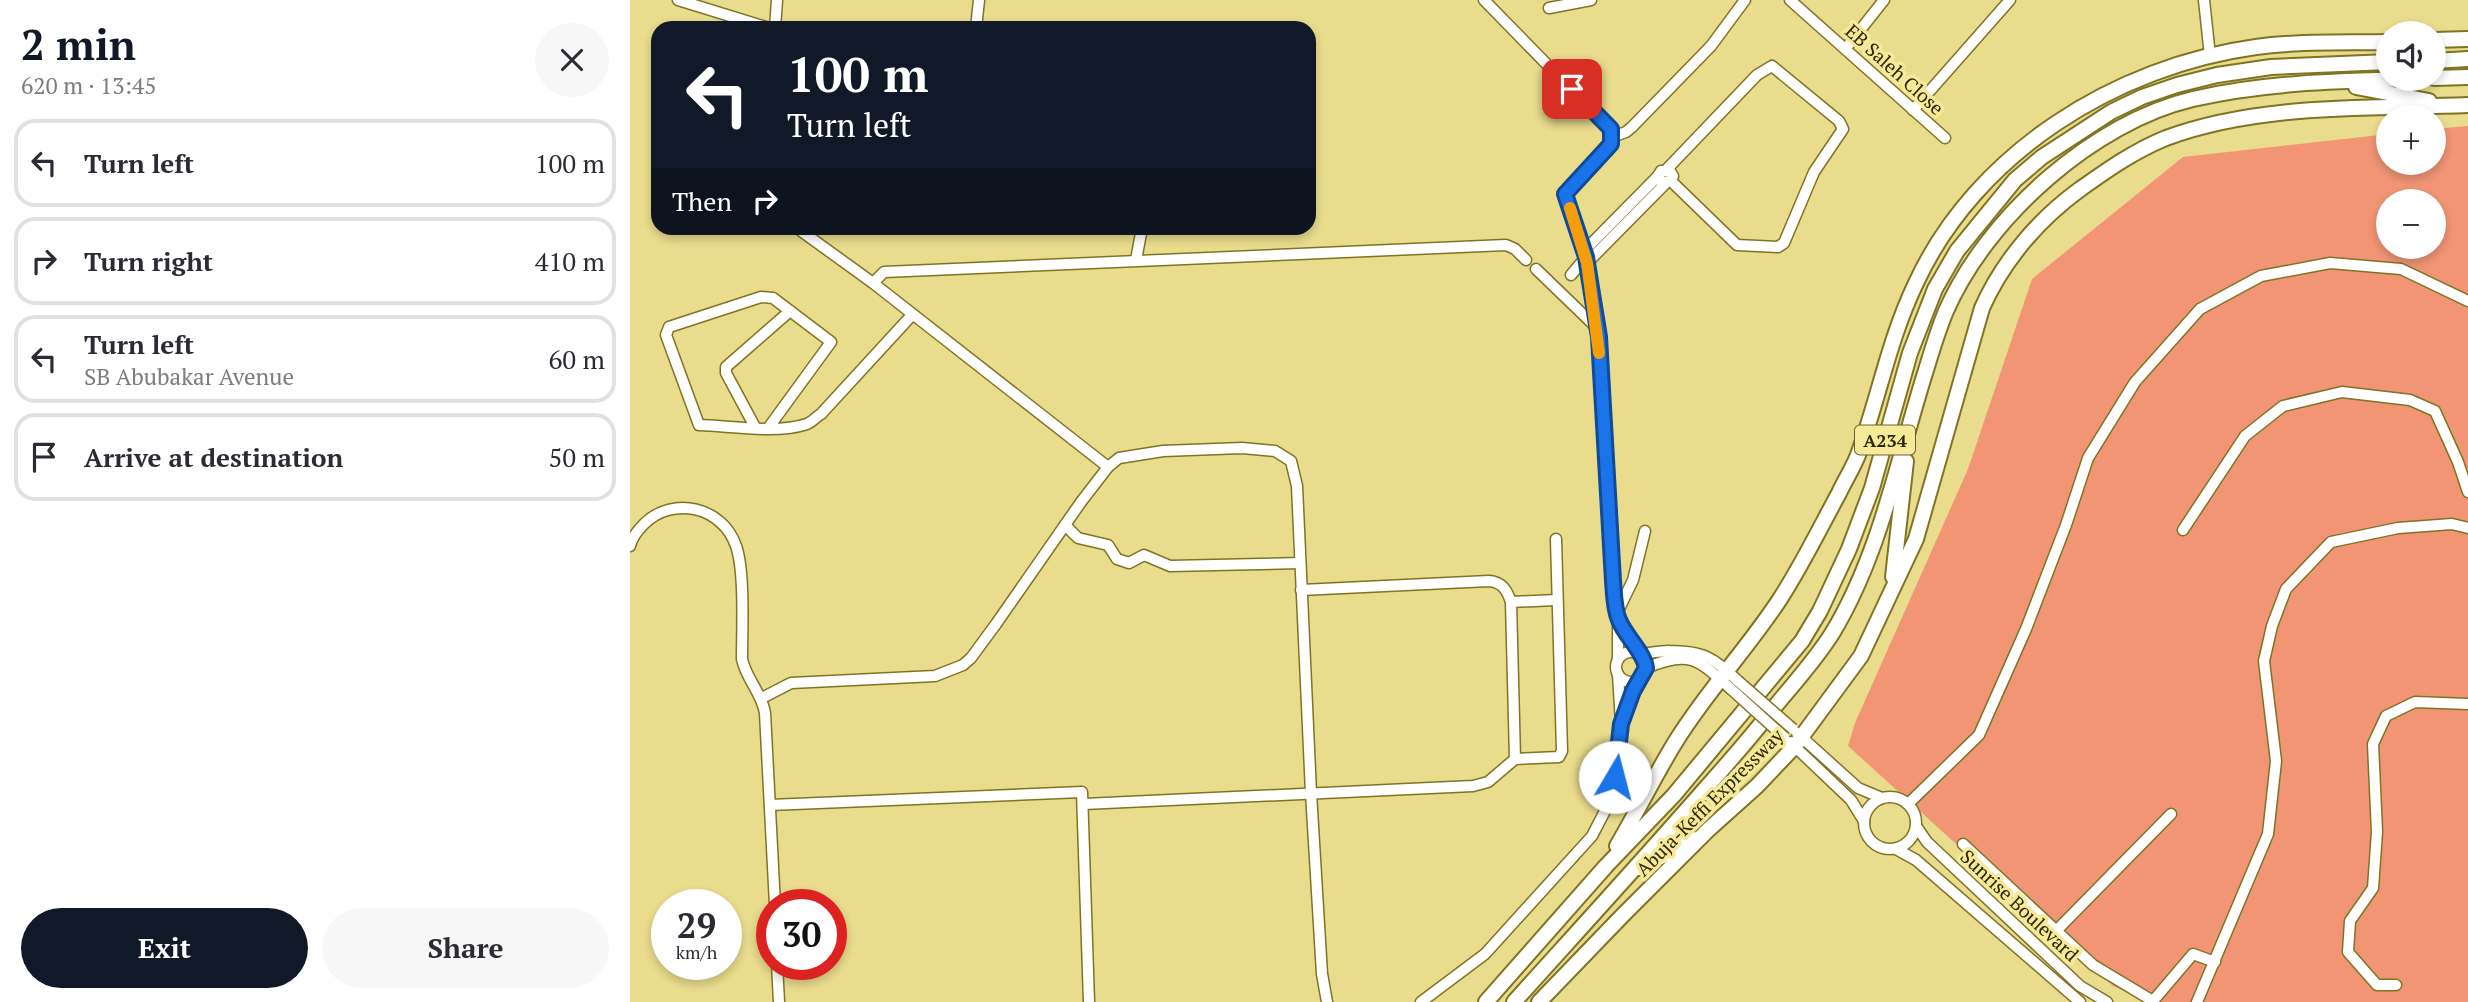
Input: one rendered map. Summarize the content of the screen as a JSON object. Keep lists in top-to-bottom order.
{
  "streets": {
    "highway": ["A234", "Abuja-Keffi Expressway"],
    "street": ["EB Saleh Close", "Sunrise Boulevard"]
  },
  "page": {
    "heading": ["2 min", "620 m · 13:45"],
    "map_buttons": ["+", "−"],
    "turn": ["100 m", "Turn left"],
    "list": [
      {
        "name": "Turn left",
        "value": "100 m"
      },
      {
        "name": "Turn right",
        "value": "410 m"
      },
      {
        "name": "Turn left",
        "note": "SB Abubakar Avenue",
        "value": "60 m"
      },
      {
        "name": "Arrive at destination",
        "value": "50 m"
      }
    ],
    "then": "Then",
    "speed": "29 km/h",
    "limit": "30",
    "buttons": ["Exit", "Share"]
  }
}
